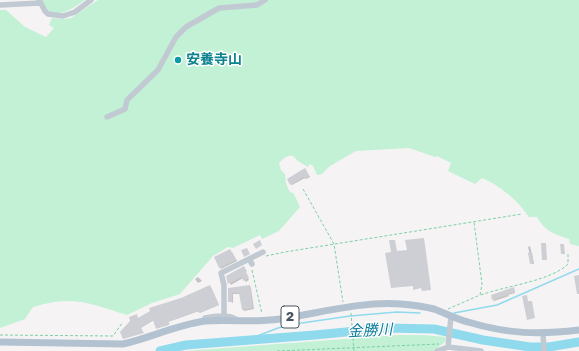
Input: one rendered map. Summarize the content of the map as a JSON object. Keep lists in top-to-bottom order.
{
  "streets": {
    "main road": ["2"]
  },
  "water": ["金勝川"],
  "places": ["安養寺山"]
}
